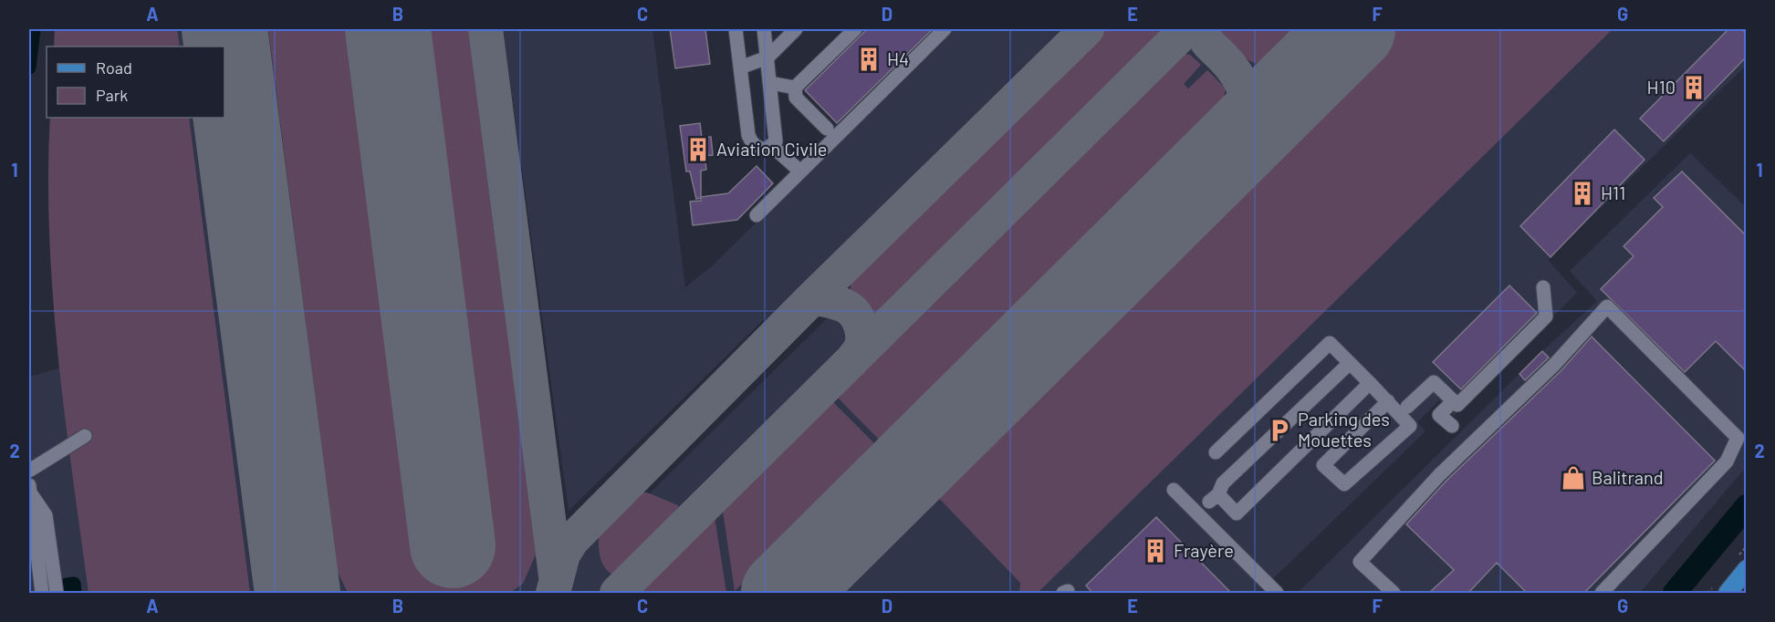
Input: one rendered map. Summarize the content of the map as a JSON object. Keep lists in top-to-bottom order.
{
  "places": {
    "building": [
      "H4",
      "H10",
      "Aviation Civile",
      "H11",
      "Frayère"
    ],
    "parking": ["Parking des Mouettes"],
    "shop": ["Balitrand"]
  },
  "legend": ["Road", "Park"],
  "grid": {
    "columns": [
      "A",
      "B",
      "C",
      "D",
      "E",
      "F",
      "G"
    ],
    "rows": ["1", "2"]
  }
}
